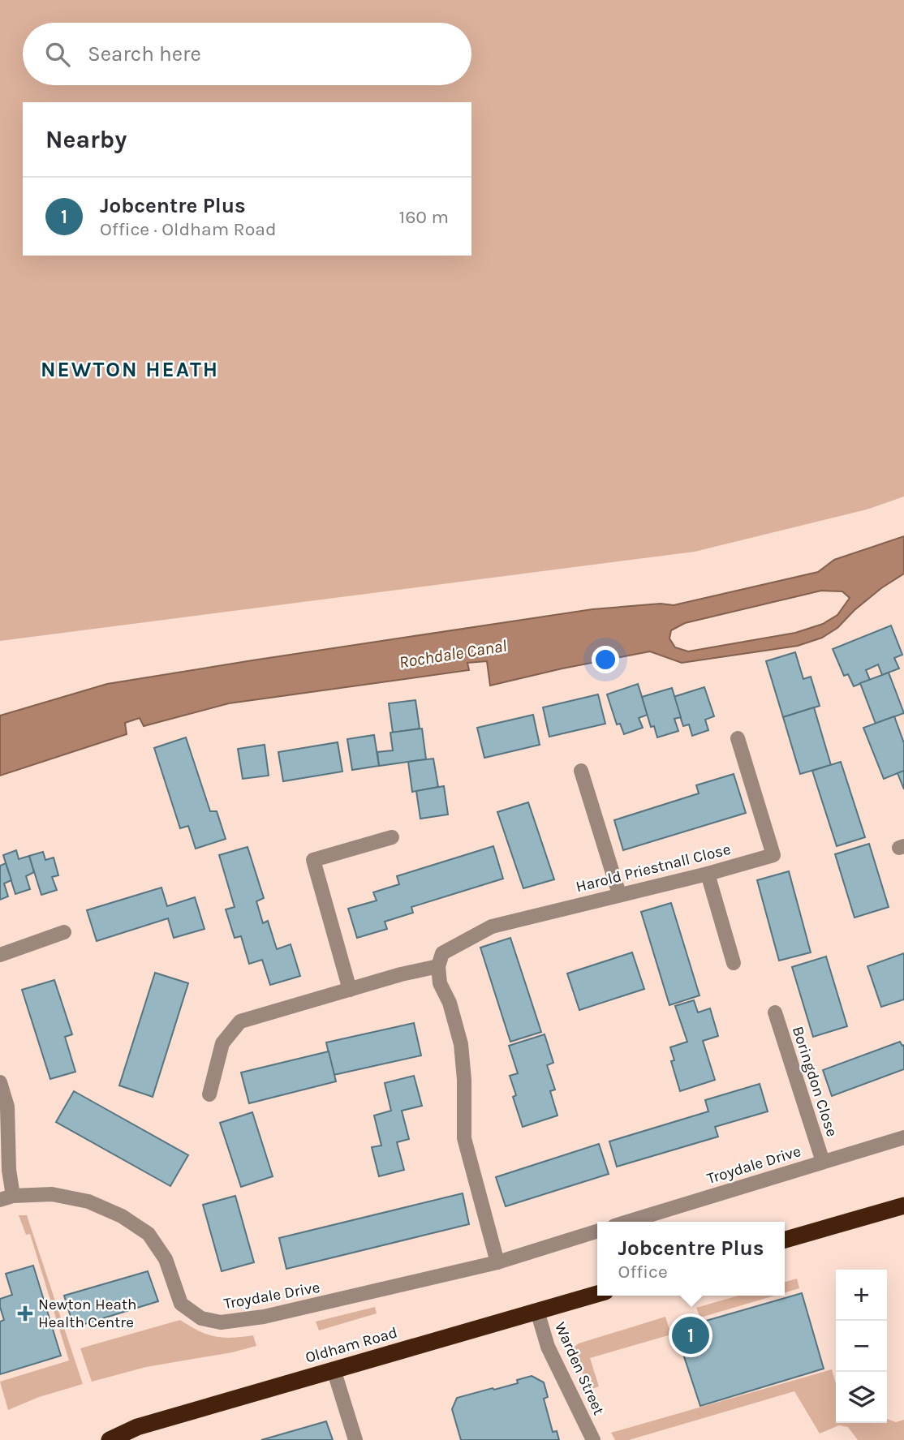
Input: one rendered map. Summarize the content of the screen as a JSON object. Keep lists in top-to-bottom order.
{
  "streets": {
    "highway": ["Oldham Road"],
    "street": [
      "Harold Priestnall Close",
      "Boringdon Close",
      "Troydale Drive",
      "Warden Street"
    ]
  },
  "crossings": [
    ["Boringdon Close", "Troydale Drive"],
    ["Oldham Road", "Warden Street"]
  ],
  "districts": ["NEWTON HEATH"],
  "water": ["Rochdale Canal"],
  "places": {
    "health": ["Newton Heath Health Centre"]
  },
  "page": {
    "search": "Search here",
    "heading": "Nearby",
    "list": [
      {
        "mark": "1",
        "name": "Jobcentre Plus",
        "note": "Office · Oldham Road",
        "value": "160 m"
      }
    ],
    "popup": ["Jobcentre Plus", "Office"],
    "map_buttons": ["+", "−"],
    "pins": "1"
  }
}
